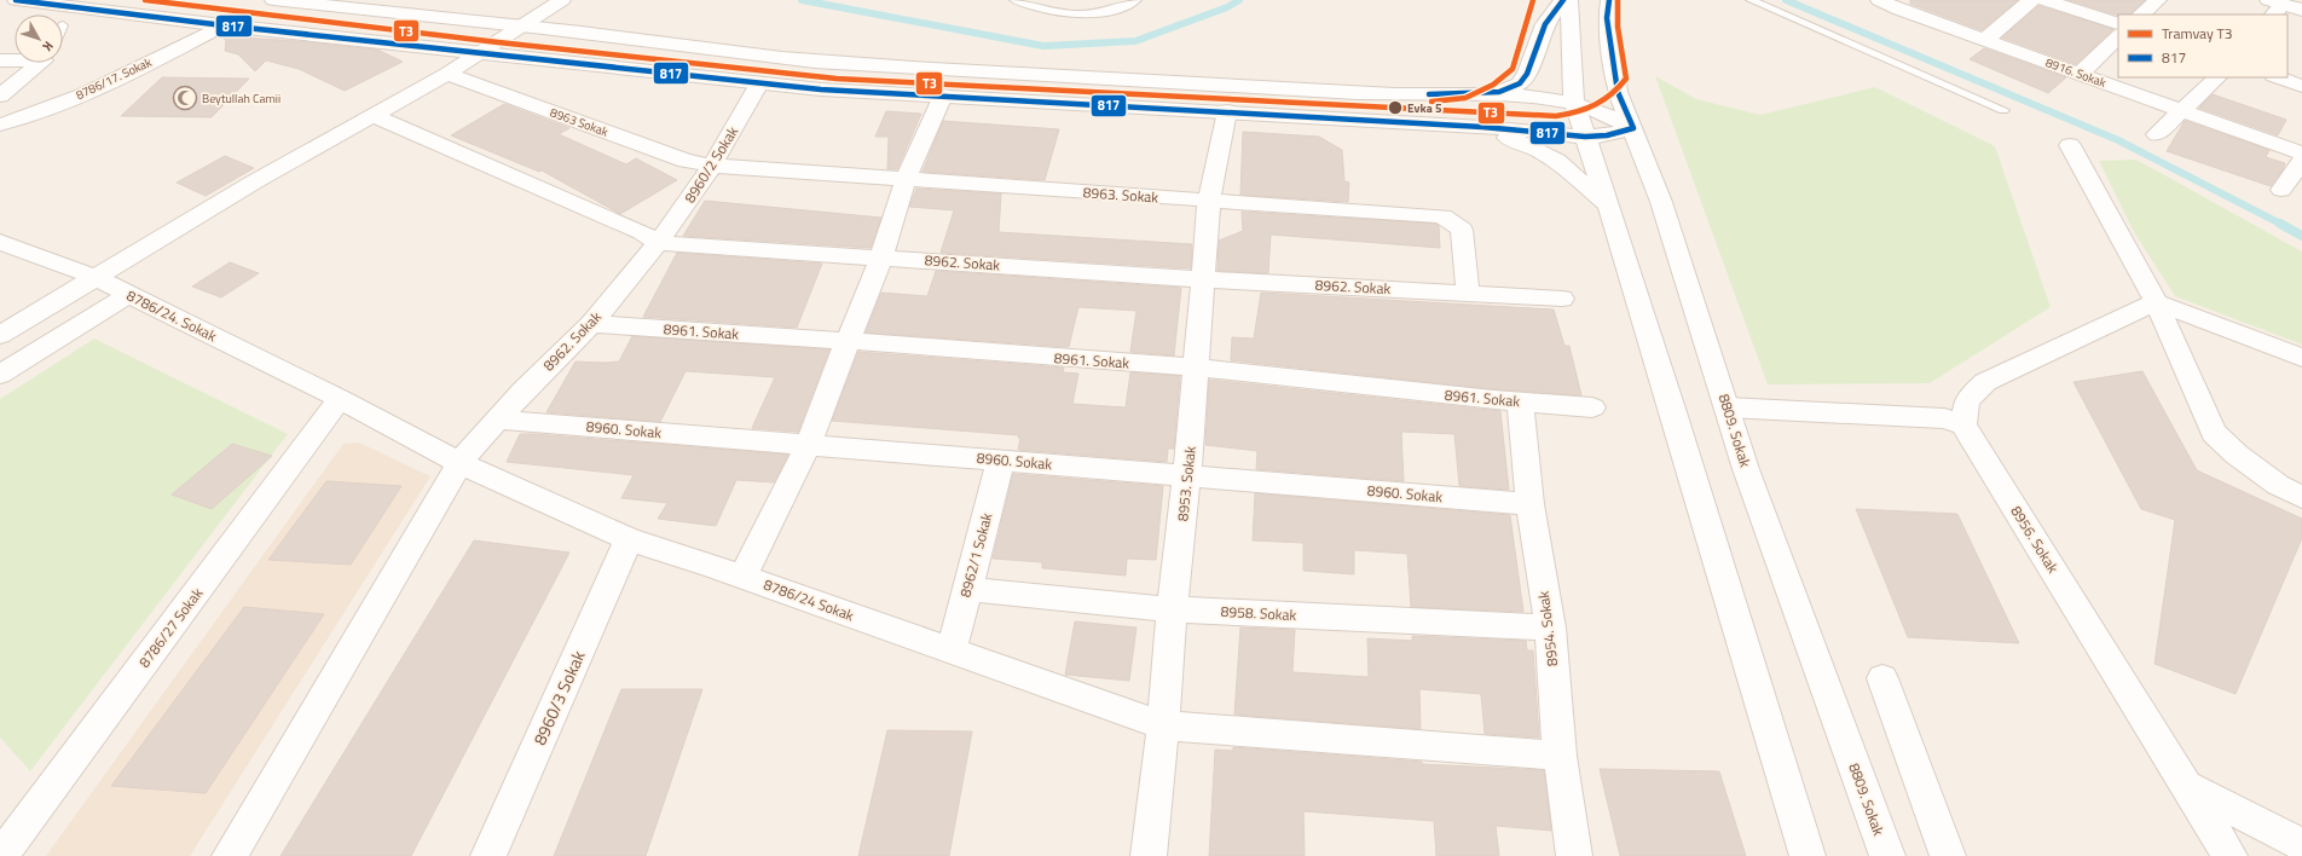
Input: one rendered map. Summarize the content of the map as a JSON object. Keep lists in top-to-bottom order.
{
  "streets": {
    "street": [
      "8916. Sokak",
      "8786/17. Sokak",
      "8963 Sokak",
      "8960/2 Sokak",
      "8963. Sokak",
      "8962. Sokak",
      "8786/24. Sokak",
      "8961. Sokak",
      "8960. Sokak",
      "8809. Sokak",
      "8953. Sokak",
      "8956. Sokak",
      "8962/1 Sokak",
      "8786/24 Sokak",
      "8958. Sokak",
      "8786/27 Sokak",
      "8954. Sokak",
      "8960/3 Sokak"
    ]
  },
  "crossings": [
    ["8963 Sokak", "8960/2 Sokak"],
    ["8963 Sokak", "8963. Sokak"],
    ["8960/2 Sokak", "8963. Sokak"],
    ["8960/2 Sokak", "8962. Sokak"],
    ["8963. Sokak", "8962. Sokak"],
    ["8963. Sokak", "8953. Sokak"],
    ["8962. Sokak", "8961. Sokak"],
    ["8962. Sokak", "8960. Sokak"],
    ["8962. Sokak", "8953. Sokak"],
    ["8962. Sokak", "8786/24 Sokak"],
    ["8786/24. Sokak", "8786/27 Sokak"],
    ["8961. Sokak", "8953. Sokak"],
    ["8961. Sokak", "8954. Sokak"],
    ["8960. Sokak", "8953. Sokak"],
    ["8960. Sokak", "8962/1 Sokak"],
    ["8960. Sokak", "8954. Sokak"],
    ["8953. Sokak", "8786/24 Sokak"],
    ["8953. Sokak", "8958. Sokak"],
    ["8962/1 Sokak", "8786/24 Sokak"],
    ["8962/1 Sokak", "8958. Sokak"],
    ["8786/24 Sokak", "8954. Sokak"],
    ["8786/24 Sokak", "8960/3 Sokak"],
    ["8958. Sokak", "8954. Sokak"]
  ],
  "places": {
    "mosque": ["Beytullah Camii"],
    "other": ["Evka 5"]
  },
  "lines": ["tram line T3", "transit line 817"],
  "legend": ["Tramvay T3", "817"],
  "north": "bottom right"
}
